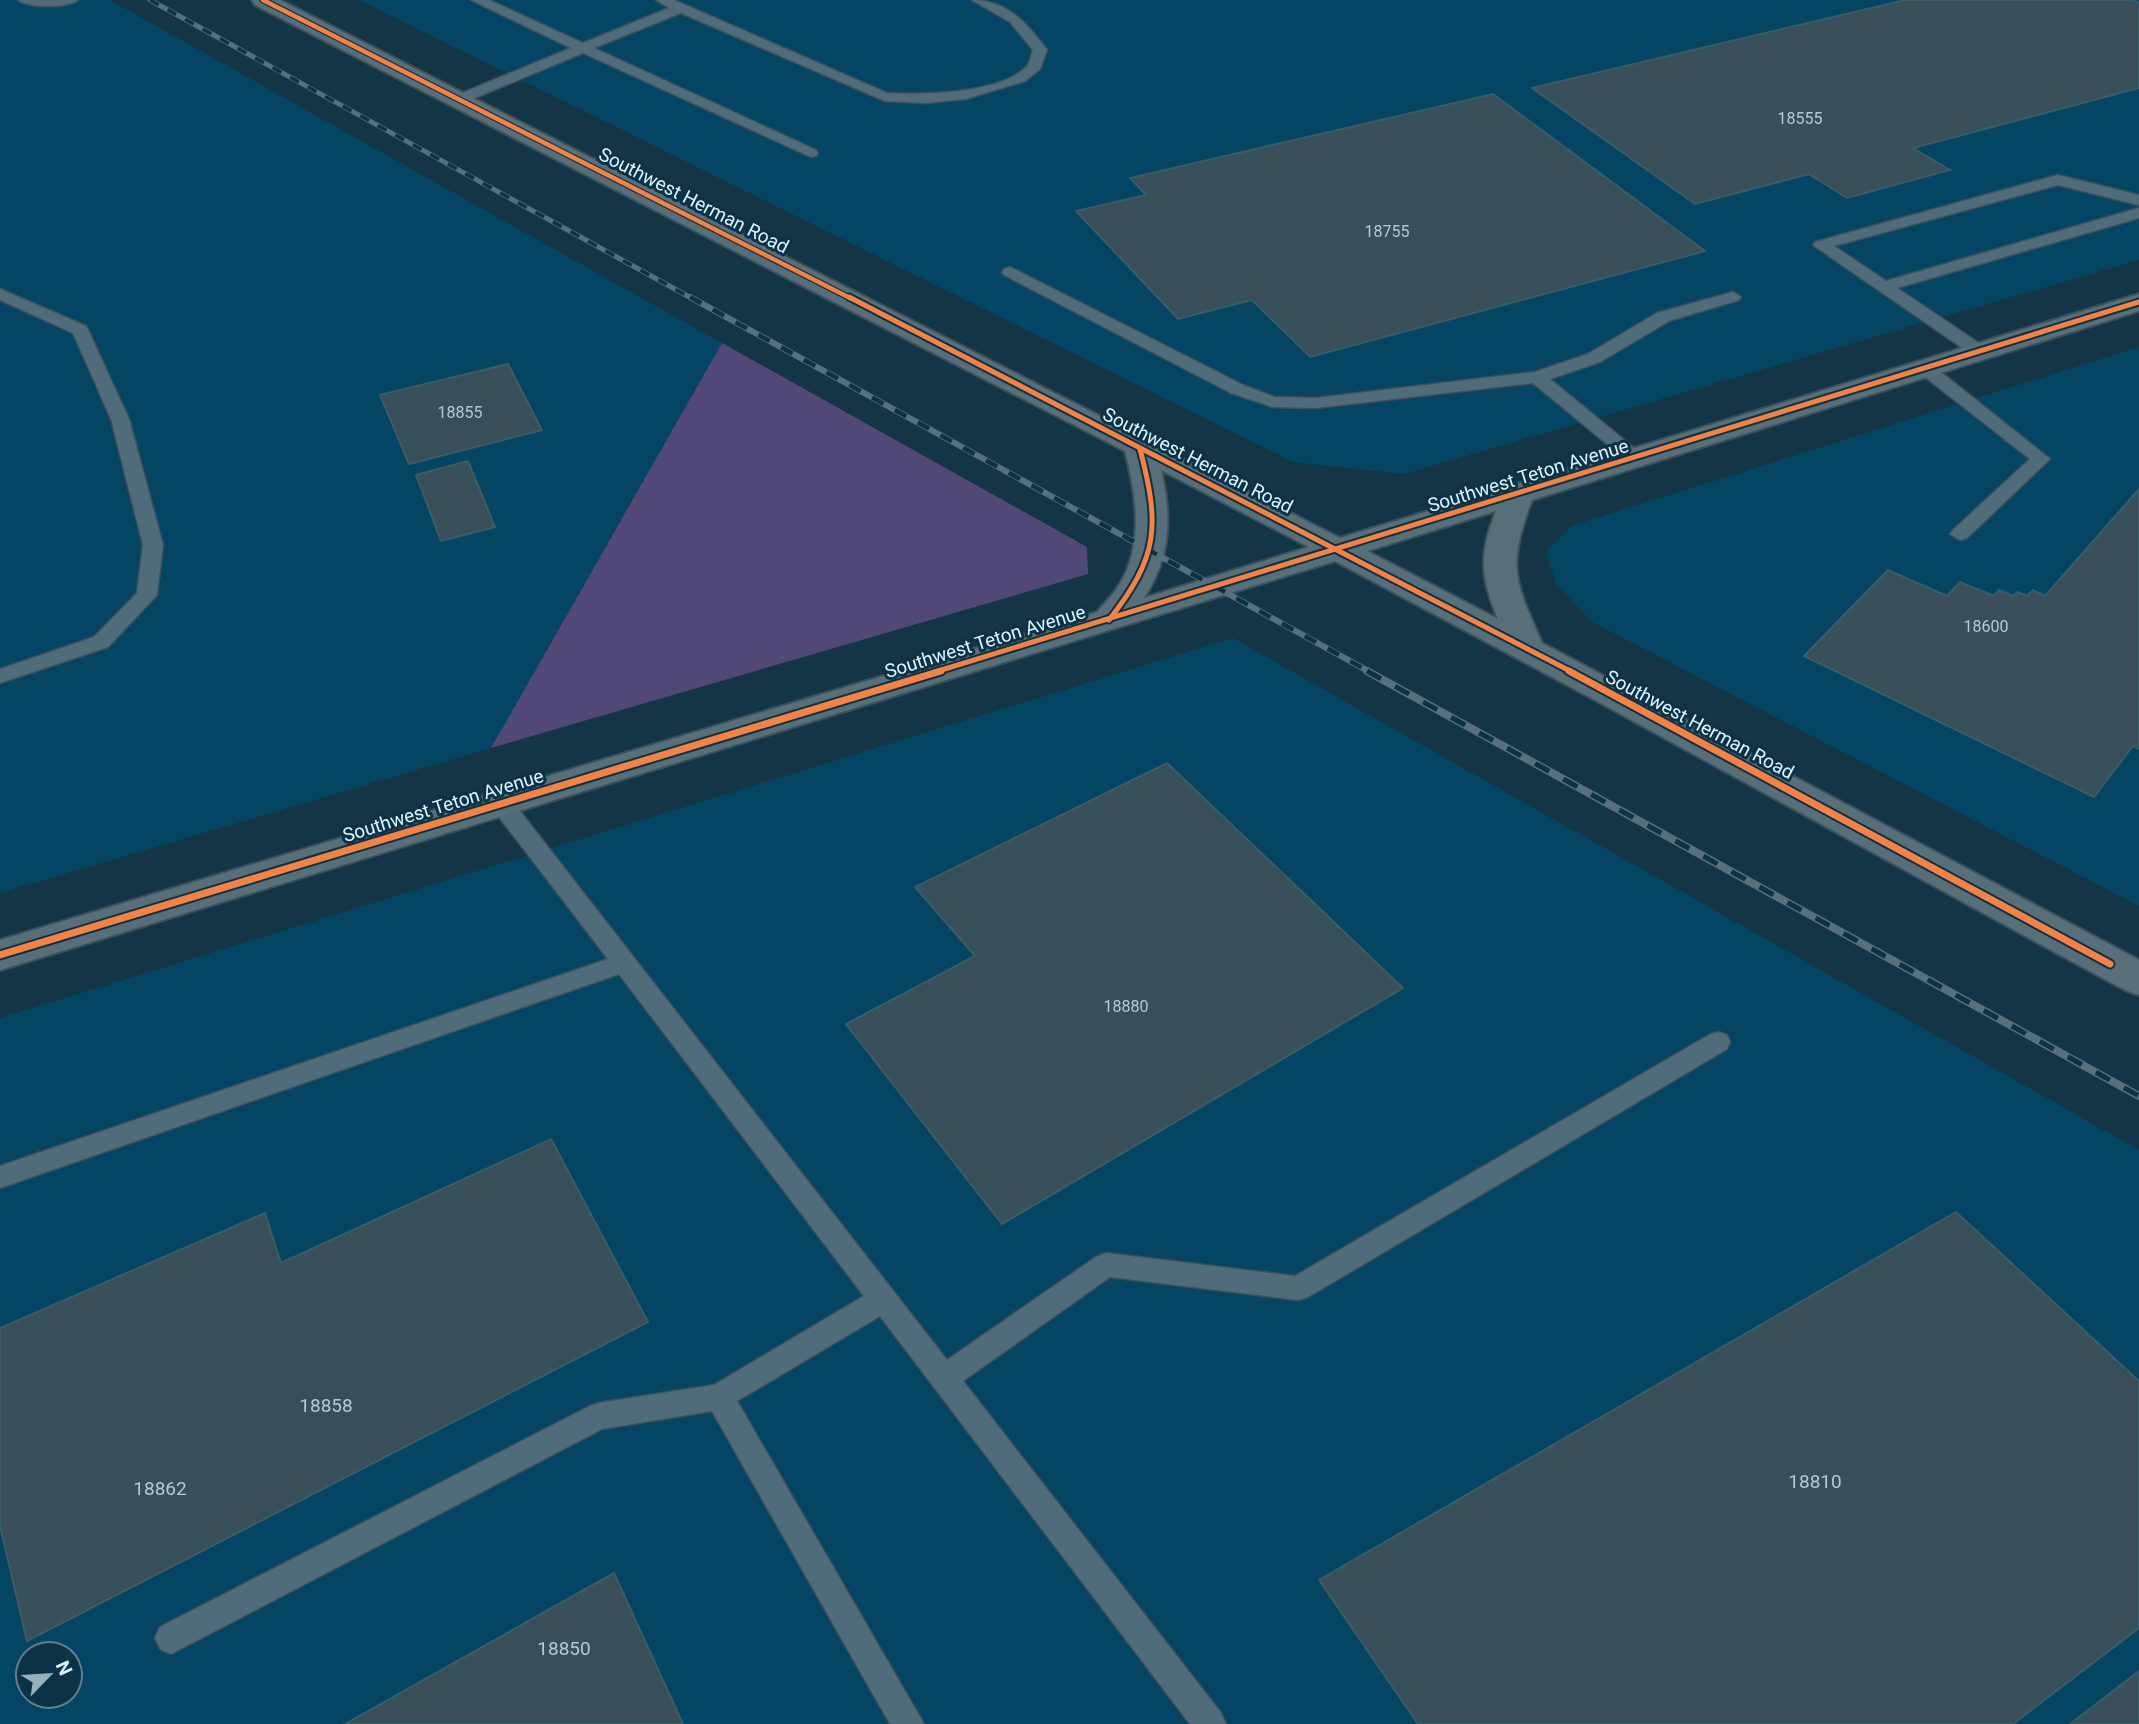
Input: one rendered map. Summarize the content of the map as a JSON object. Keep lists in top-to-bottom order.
{
  "streets": {
    "main road": ["Southwest Herman Road", "Southwest Teton Avenue"]
  },
  "crossings": [
    ["Southwest Herman Road", "Southwest Teton Avenue"]
  ],
  "house_numbers": [
    "18555",
    "18755",
    "18855",
    "18600",
    "18880",
    "18858",
    "18810",
    "18862",
    "18850"
  ],
  "north": "top right"
}
